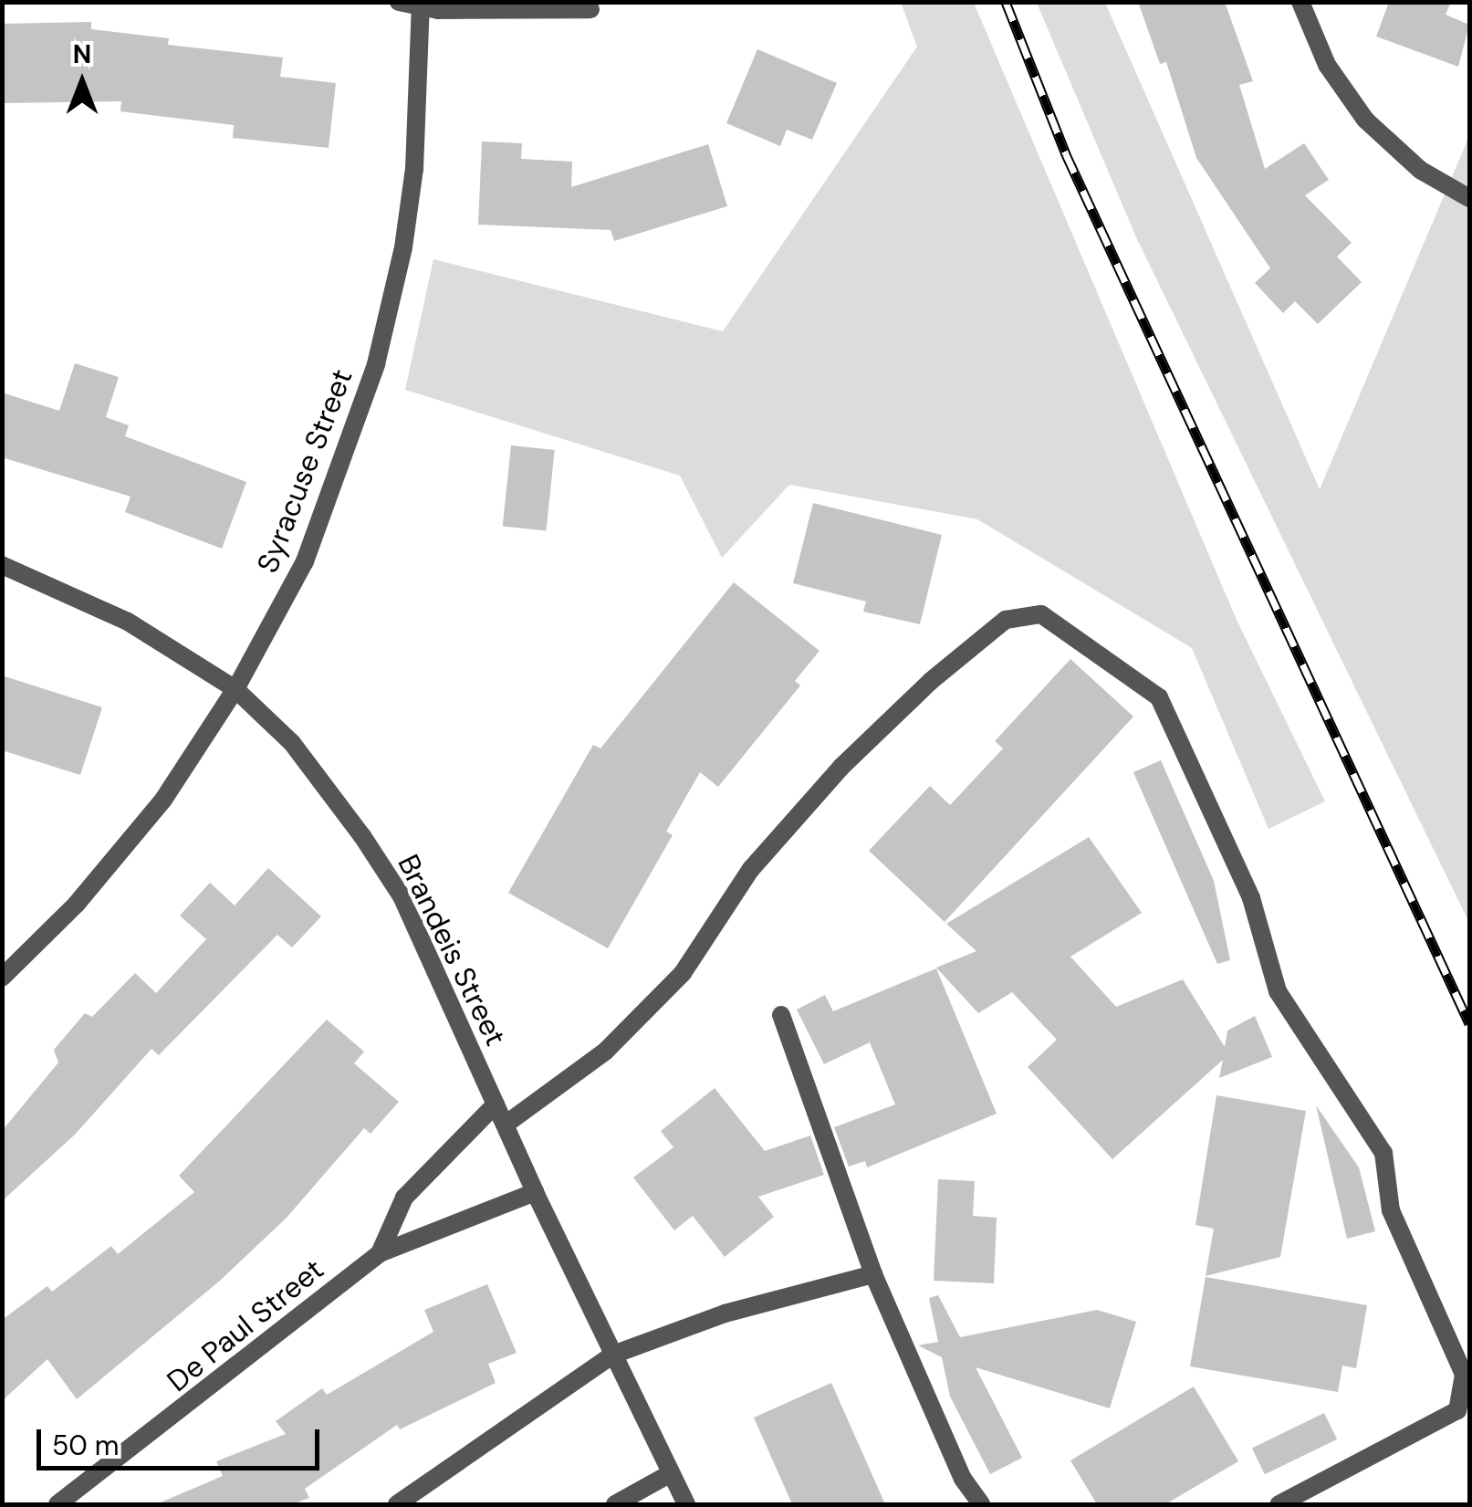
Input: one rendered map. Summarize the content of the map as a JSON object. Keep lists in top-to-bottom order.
{
  "streets": {
    "street": ["Syracuse Street", "Brandeis Street", "De Paul Street"]
  },
  "crossings": [
    ["Syracuse Street", "Brandeis Street"],
    ["Brandeis Street", "De Paul Street"]
  ],
  "scale_bar": "50 m",
  "north": "top"
}
